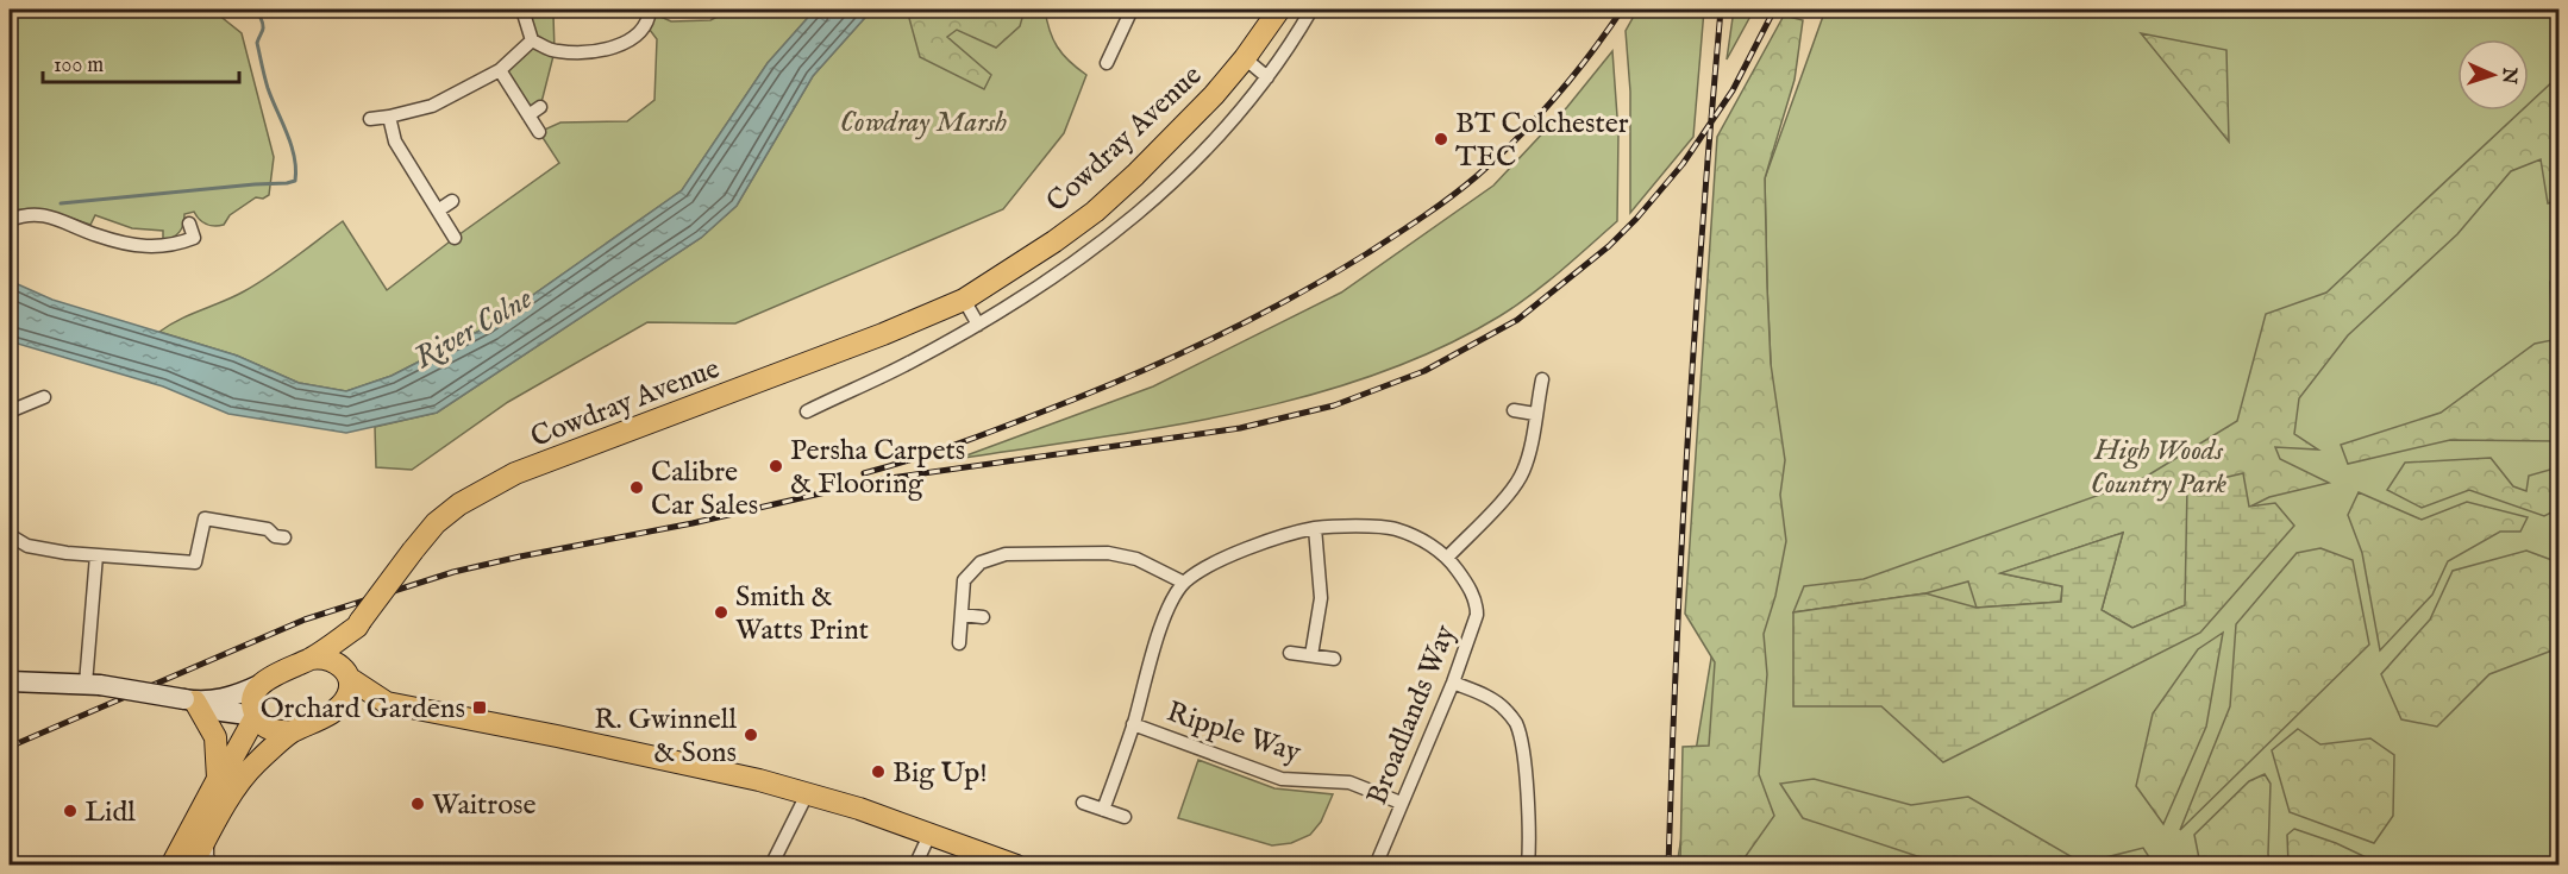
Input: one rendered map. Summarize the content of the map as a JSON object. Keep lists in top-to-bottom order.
{
  "streets": {
    "main road": ["Cowdray Avenue"],
    "street": ["Broadlands Way", "Ripple Way"]
  },
  "crossings": [
    ["Broadlands Way", "Ripple Way"]
  ],
  "water": ["River Colne"],
  "parks": ["Cowdray Marsh", "High Woods Country Park"],
  "places": {
    "other": [
      "BT Colchester TEC",
      "Persha Carpets & Flooring",
      "Calibre Car Sales",
      "Smith & Watts Print",
      "R. Gwinnell & Sons",
      "Big Up!",
      "Waitrose",
      "Lidl"
    ],
    "transit": ["Orchard Gardens"]
  },
  "scale_bar": "100 m",
  "north": "right"
}
